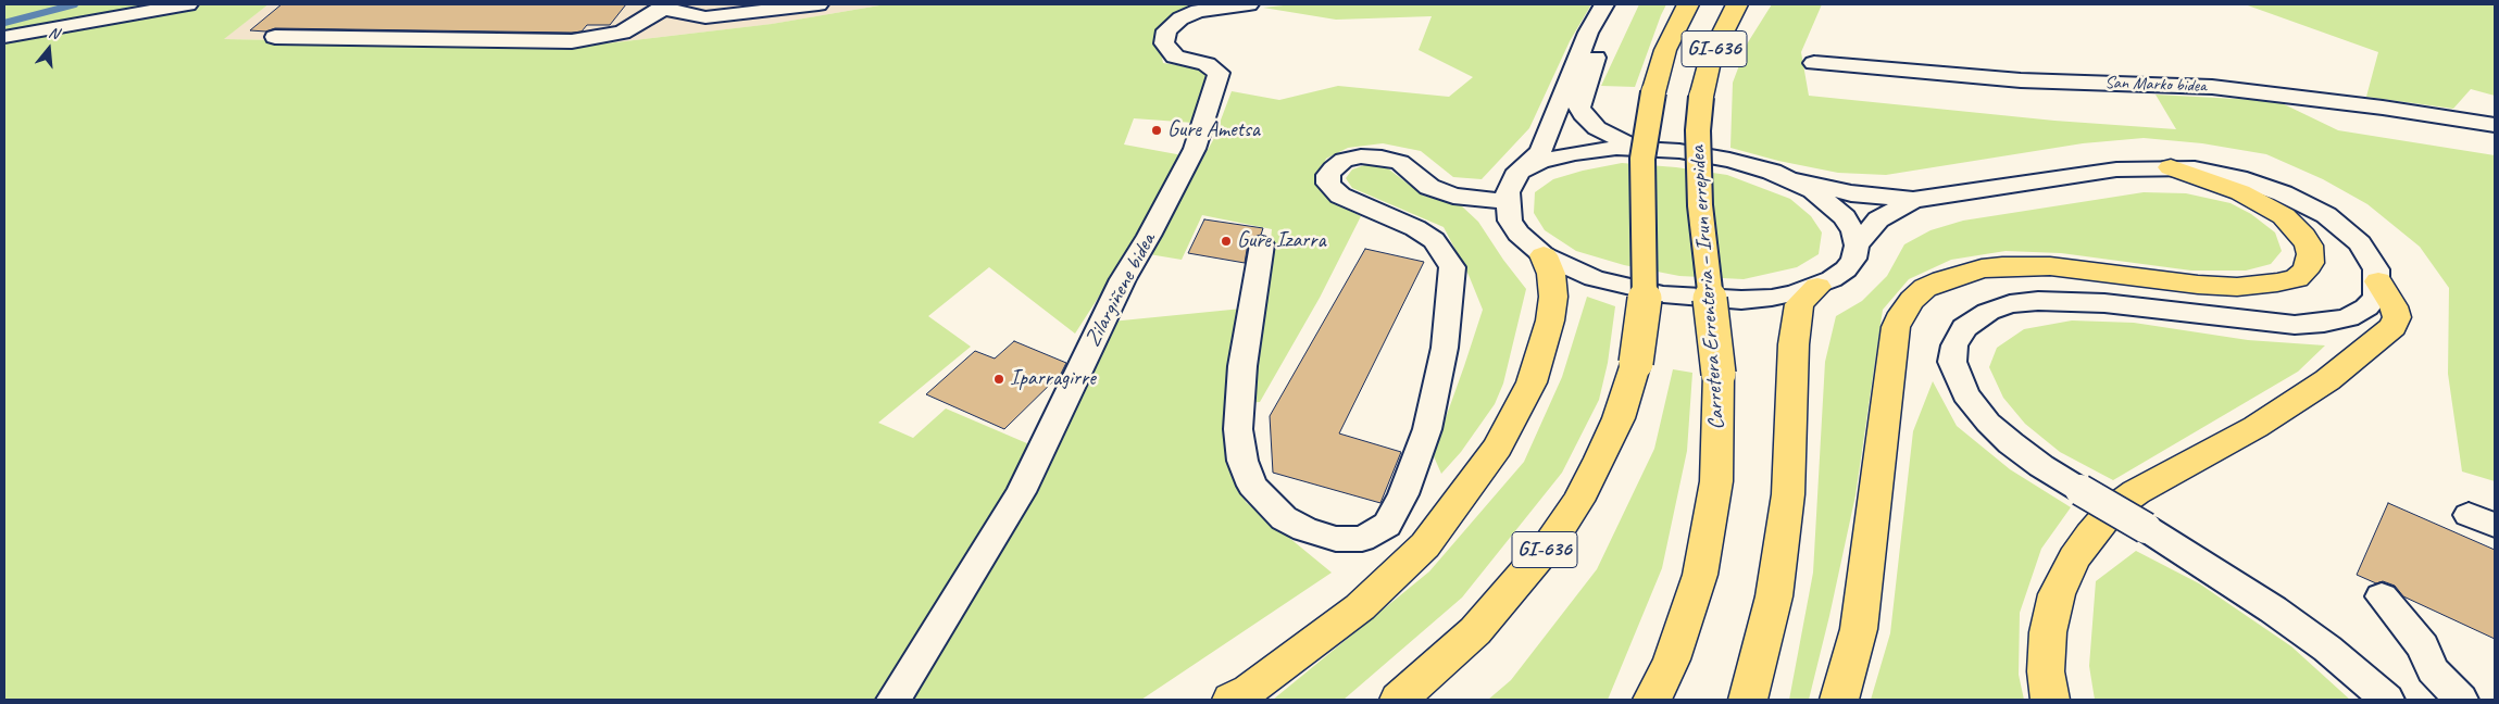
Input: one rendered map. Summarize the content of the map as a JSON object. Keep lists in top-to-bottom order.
{
  "streets": {
    "main road": ["GI-636", "Carretera Errenteria – Irun errepidea"],
    "street": ["San Marko bidea", "Zilargiñene bidea"]
  },
  "places": ["Gure Ametsa", "Gure Izarra", "Iparragirre"],
  "north": "top"
}
